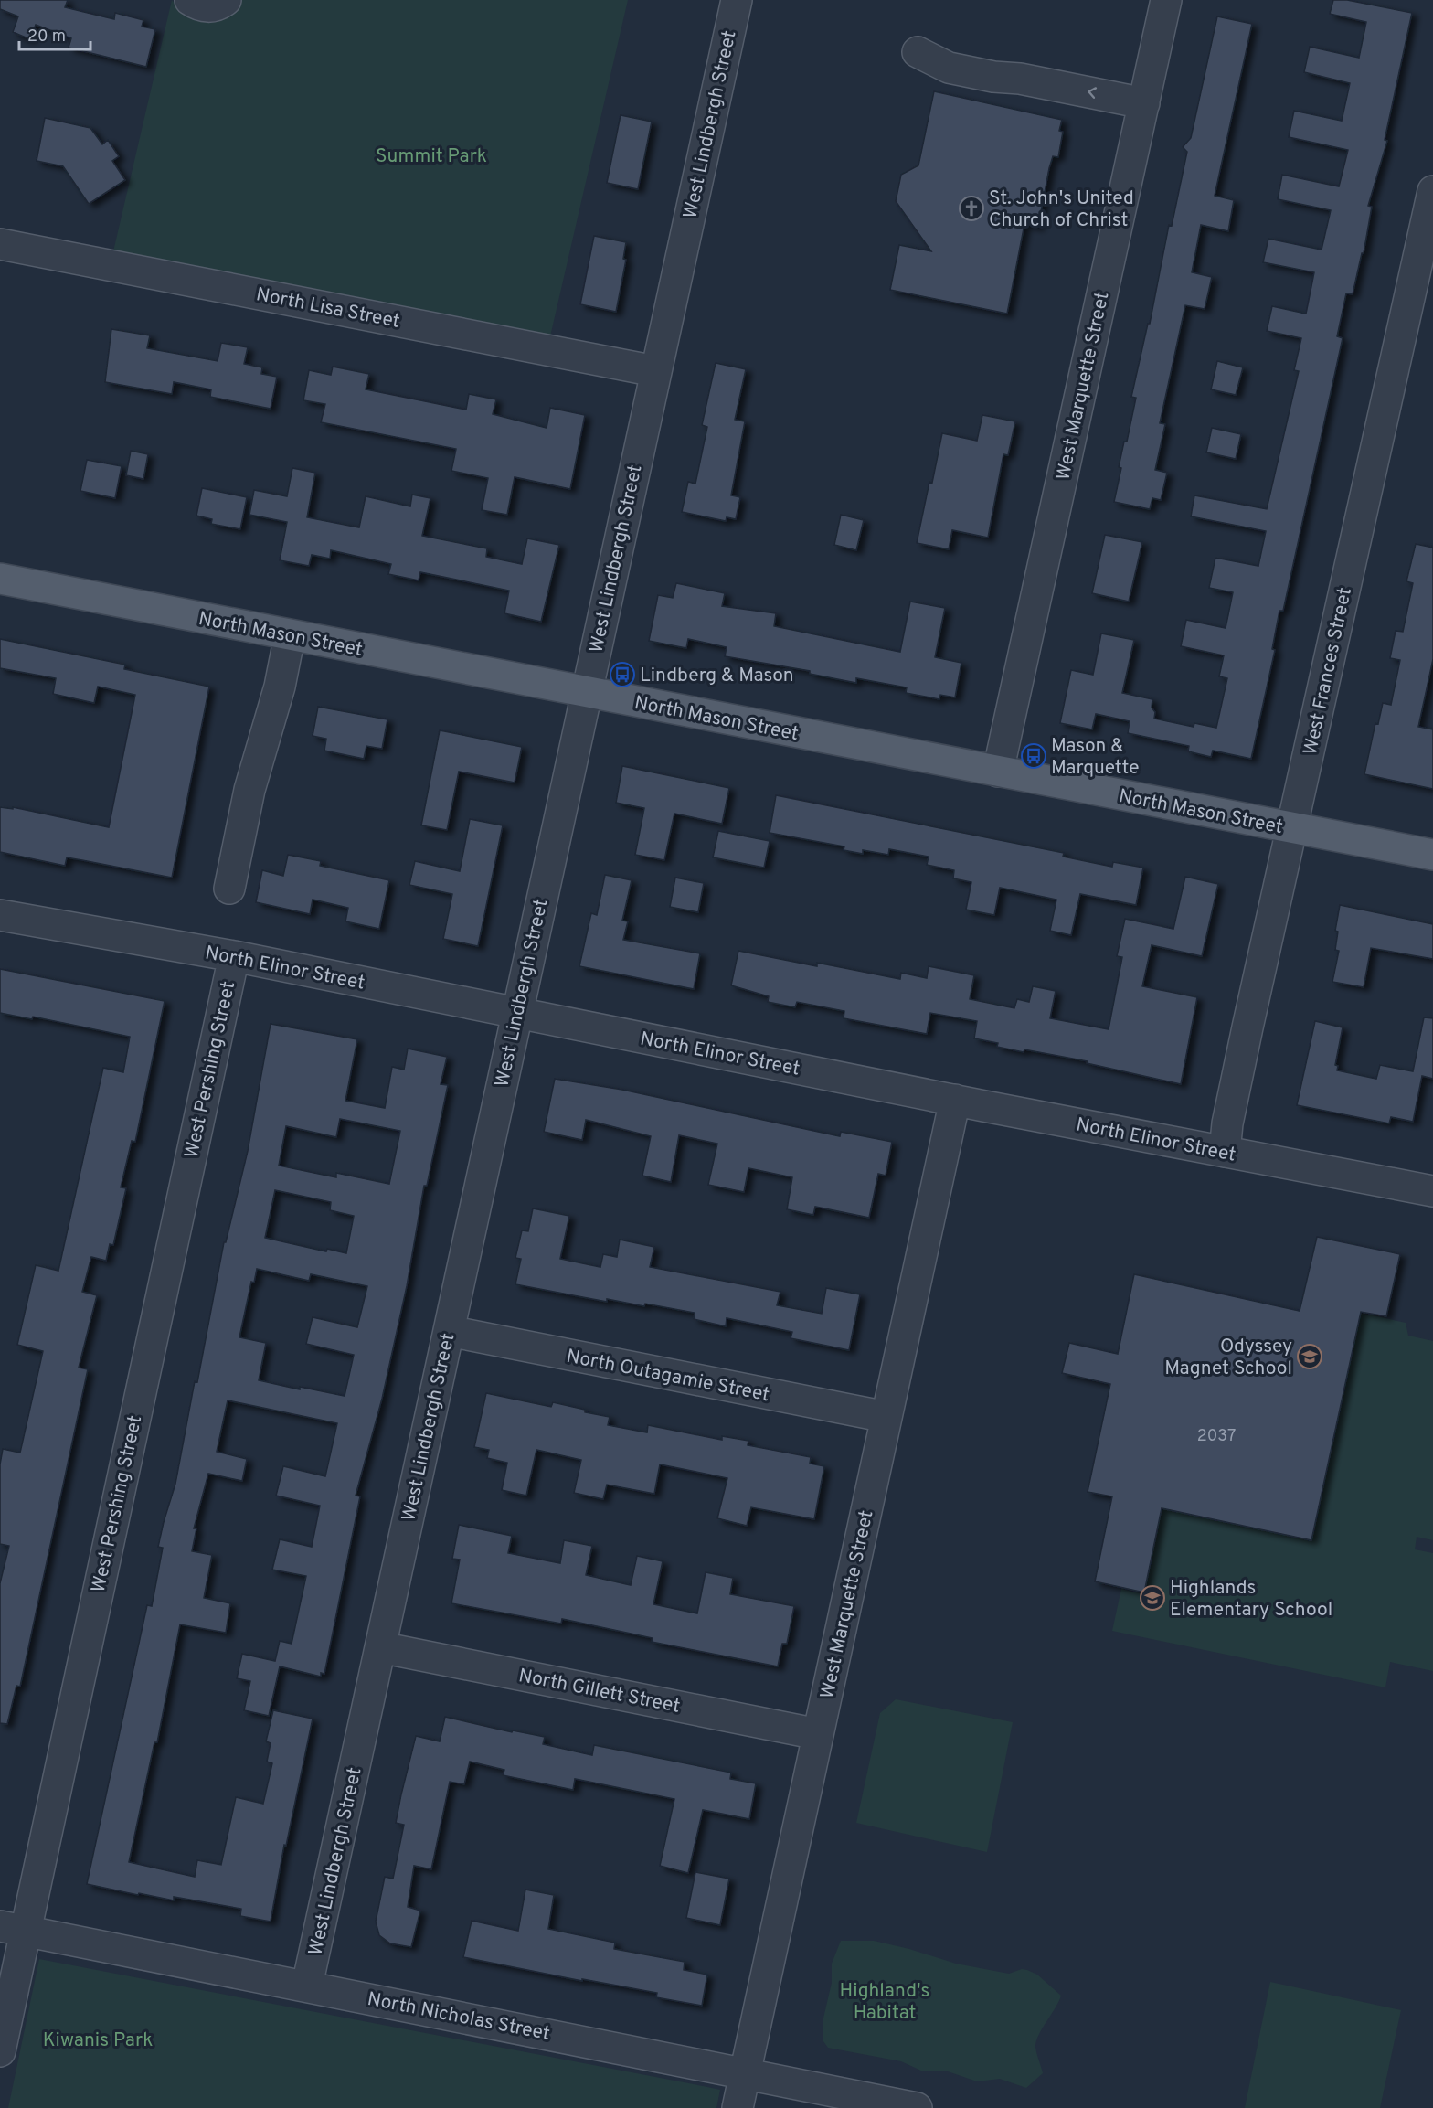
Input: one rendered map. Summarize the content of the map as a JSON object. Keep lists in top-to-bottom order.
{
  "streets": {
    "main road": ["North Mason Street"],
    "street": [
      "West Lindbergh Street",
      "North Lisa Street",
      "West Marquette Street",
      "West Frances Street",
      "North Elinor Street",
      "West Pershing Street",
      "North Outagamie Street",
      "North Gillett Street",
      "North Nicholas Street"
    ]
  },
  "crossings": [
    ["West Lindbergh Street", "North Lisa Street"],
    ["West Lindbergh Street", "North Mason Street"],
    ["West Lindbergh Street", "North Elinor Street"],
    ["West Lindbergh Street", "North Outagamie Street"],
    ["West Lindbergh Street", "North Gillett Street"],
    ["West Lindbergh Street", "North Nicholas Street"],
    ["West Marquette Street", "North Mason Street"],
    ["West Marquette Street", "North Elinor Street"],
    ["West Marquette Street", "North Outagamie Street"],
    ["West Marquette Street", "North Gillett Street"],
    ["West Marquette Street", "North Nicholas Street"],
    ["North Mason Street", "West Frances Street"],
    ["West Frances Street", "North Elinor Street"],
    ["North Elinor Street", "West Pershing Street"],
    ["West Pershing Street", "North Nicholas Street"]
  ],
  "parks": ["Summit Park", "Highland's Habitat", "Kiwanis Park"],
  "places": {
    "church": ["St. John's United Church of Christ"],
    "bus stop": ["Lindberg & Mason", "Mason & Marquette"],
    "school or university": ["Odyssey Magnet School", "Highlands Elementary School"]
  },
  "house_numbers": ["2037"],
  "scale_bar": "20 m"
}
